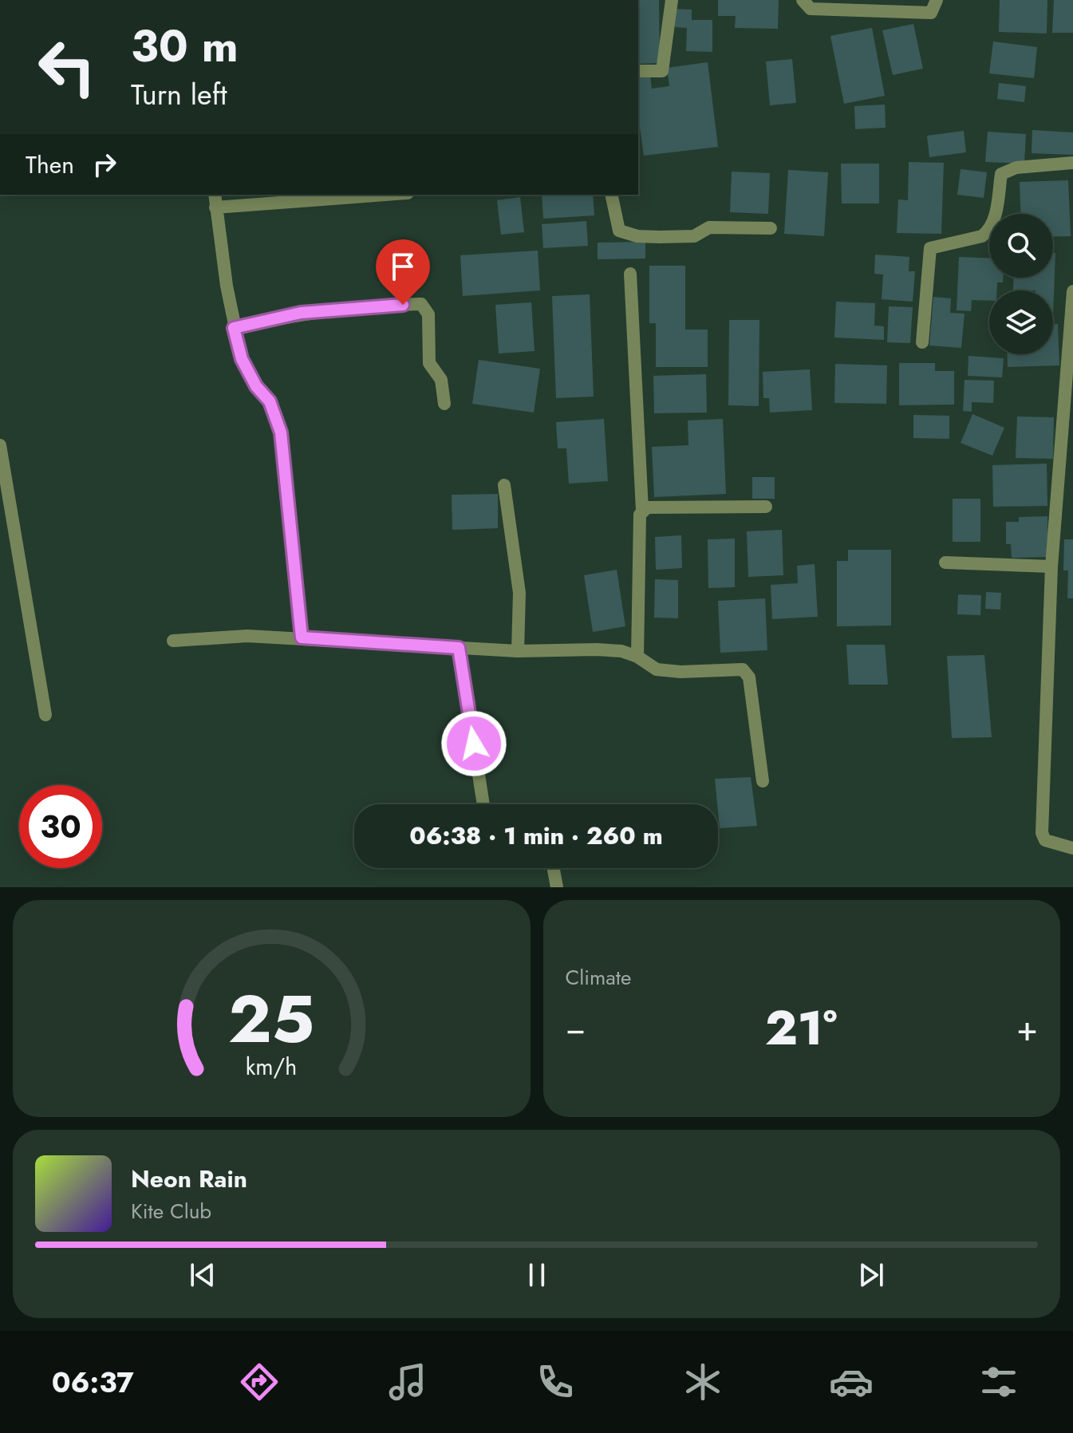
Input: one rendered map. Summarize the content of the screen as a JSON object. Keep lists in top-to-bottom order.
{
  "page": {
    "turn": ["30 m", "Turn left"],
    "then": "Then",
    "limit": "30",
    "trip": "06:38 · 1 min · 260 m",
    "tile": "Climate",
    "heat": ["−", "21°", "+"],
    "song": ["Neon Rain", "Kite Club"],
    "tabs": "06:37",
    "gauge": ["25", "km/h"]
  }
}
